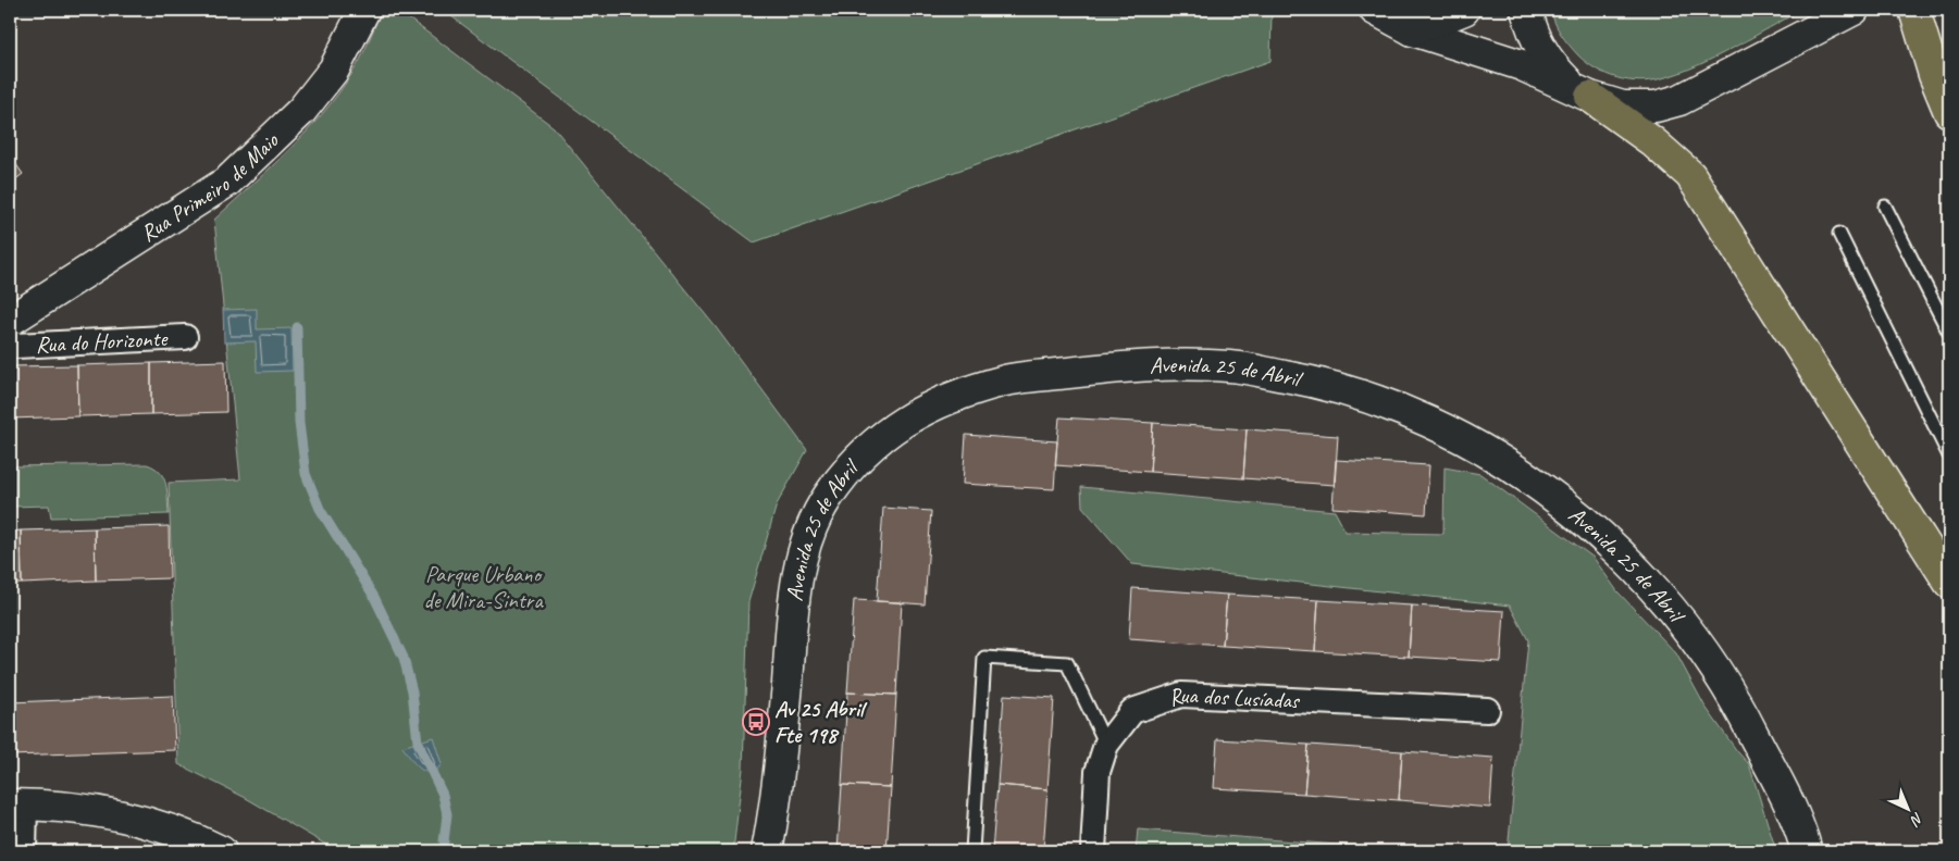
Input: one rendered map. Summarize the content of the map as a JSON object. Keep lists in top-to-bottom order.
{
  "streets": {
    "street": [
      "Rua Primeiro de Maio",
      "Rua do Horizonte",
      "Avenida 25 de Abril",
      "Rua dos Lusíadas"
    ]
  },
  "crossings": [
    ["Rua Primeiro de Maio", "Rua do Horizonte"]
  ],
  "parks": ["Parque Urbano de Mira-Sintra"],
  "places": {
    "bus stop": ["Av 25 Abril Fte 198"]
  },
  "north": "bottom right"
}
